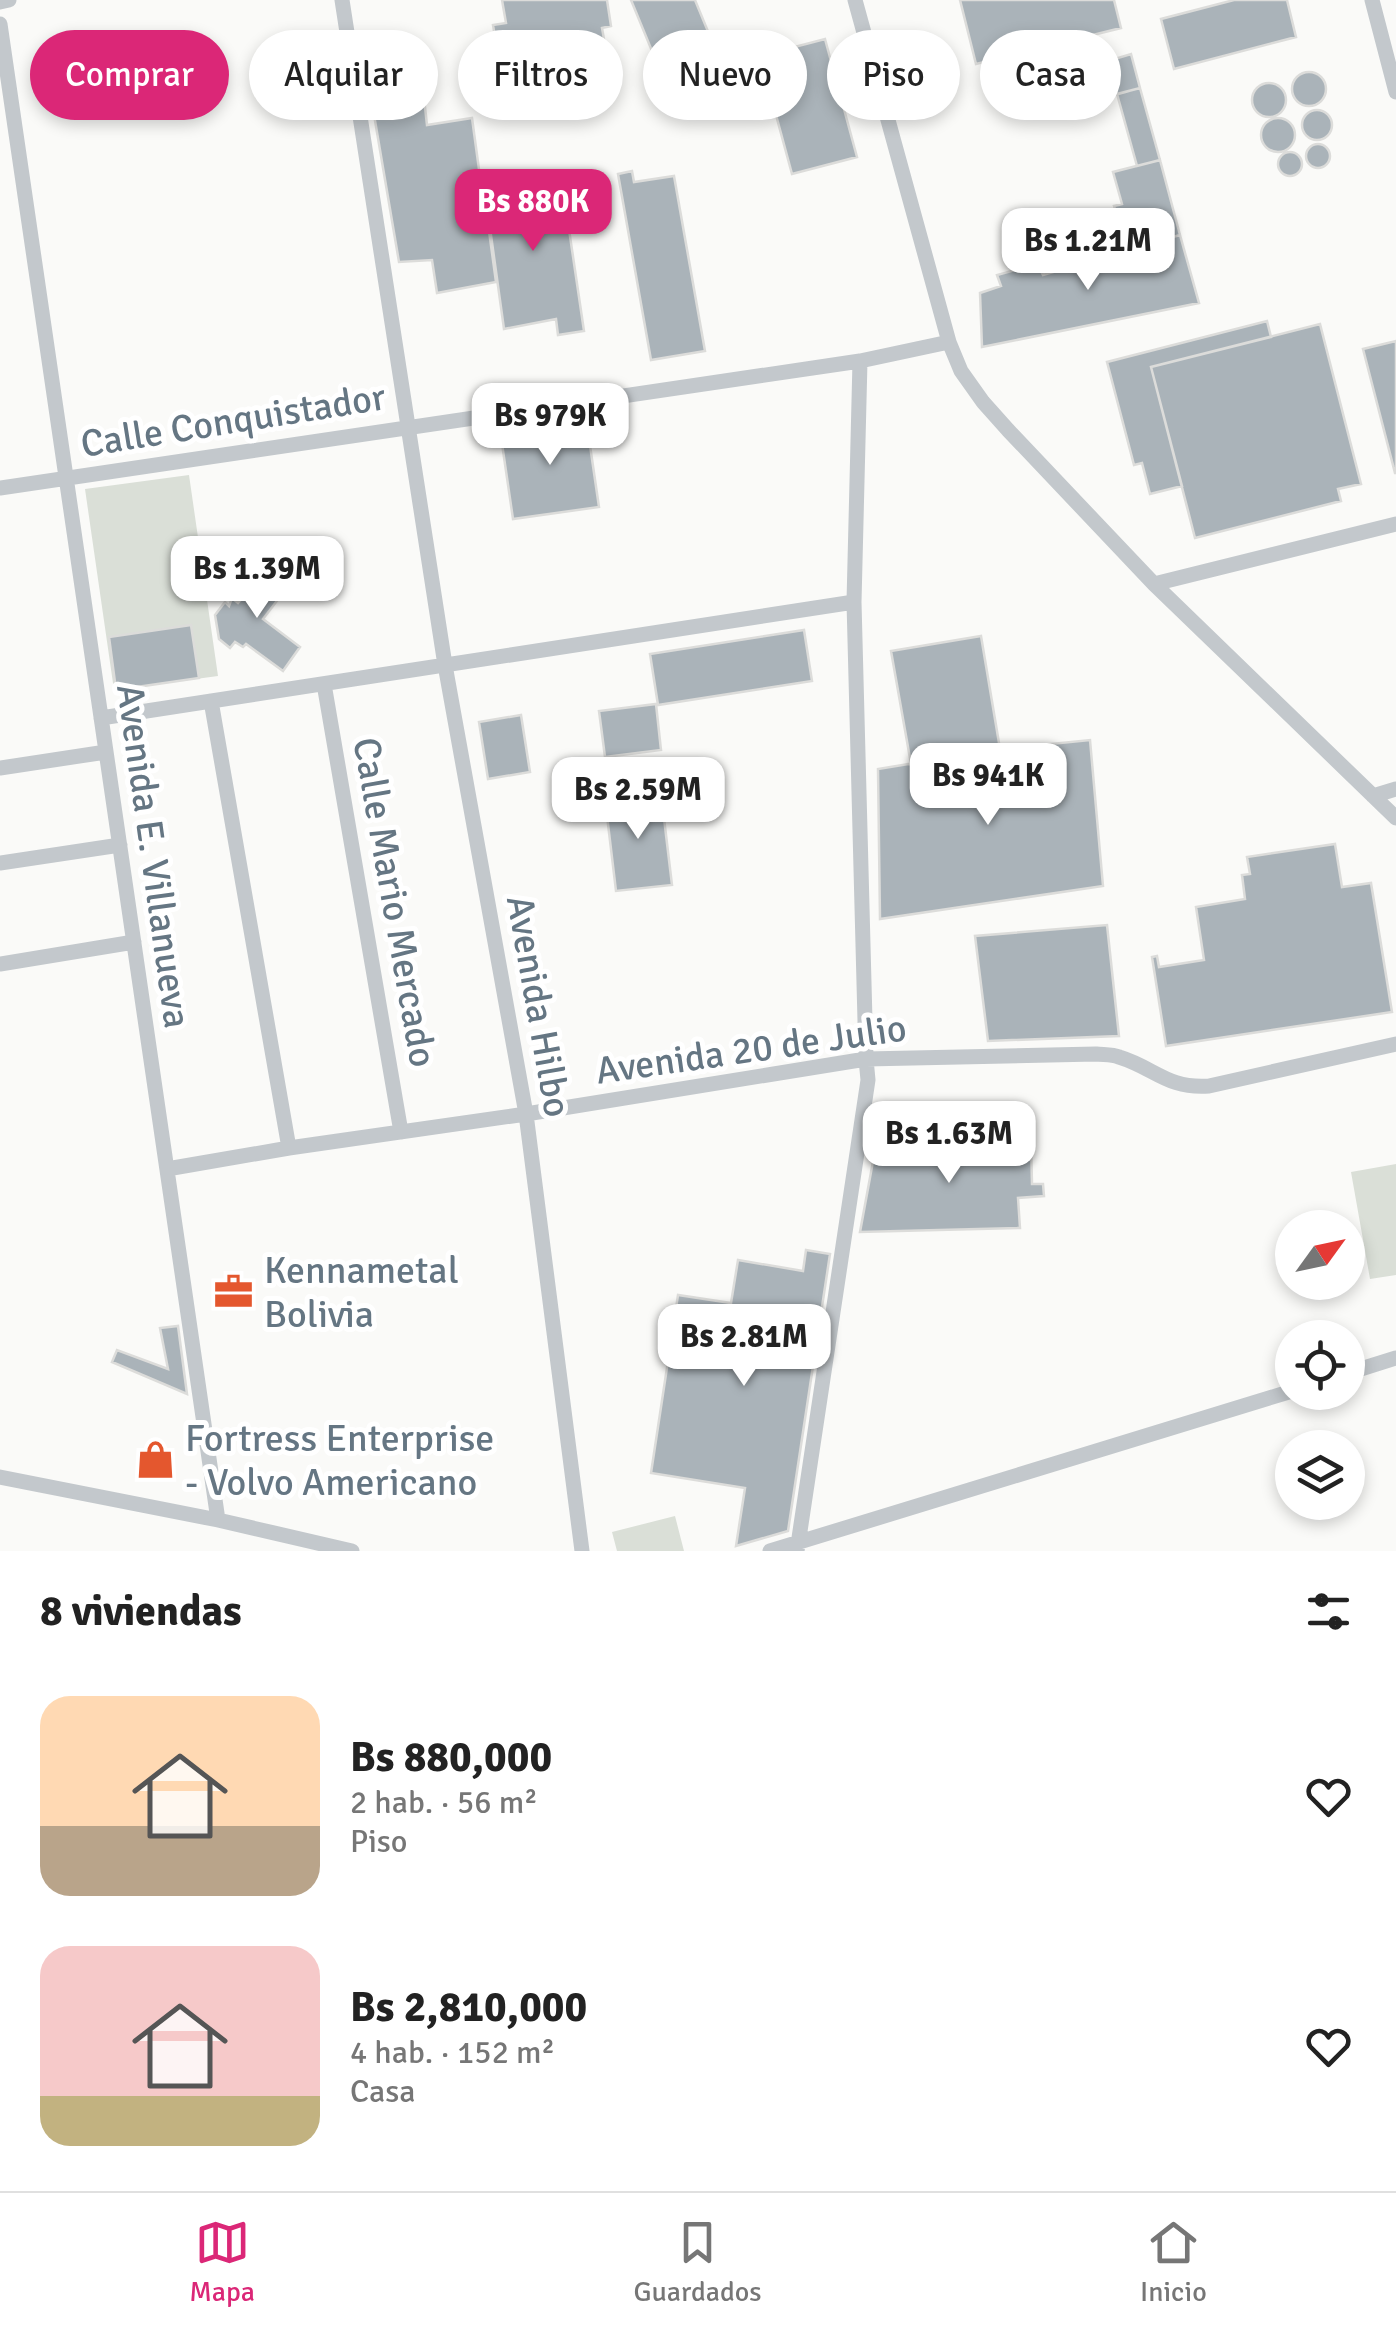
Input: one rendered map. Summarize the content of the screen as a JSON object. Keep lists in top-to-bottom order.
{
  "streets": {
    "street": [
      "Calle Conquistador",
      "Avenida E. Villanueva",
      "Calle Mario Mercado",
      "Avenida Hilbo",
      "Avenida 20 de Julio"
    ]
  },
  "crossings": [
    ["Calle Conquistador", "Avenida E. Villanueva"],
    ["Calle Conquistador", "Avenida Hilbo"],
    ["Avenida E. Villanueva", "Avenida 20 de Julio"],
    ["Calle Mario Mercado", "Avenida 20 de Julio"],
    ["Avenida Hilbo", "Avenida 20 de Julio"]
  ],
  "places": {
    "office": ["Kennametal Bolivia"],
    "shop": ["Fortress Enterprise - Volvo Americano"]
  },
  "north": "top right",
  "page": {
    "chip": [
      "Comprar",
      "Alquilar",
      "Filtros",
      "Nuevo",
      "Piso",
      "Casa"
    ],
    "price": [
      "Bs 880K",
      "Bs 1.21M",
      "Bs 979K",
      "Bs 1.39M",
      "Bs 941K",
      "Bs 2.59M",
      "Bs 1.63M",
      "Bs 2.81M"
    ],
    "heading": "8 viviendas",
    "list": [
      {
        "name": "Bs 880,000",
        "note": "2 hab. · 56 m² · Piso"
      },
      {
        "name": "Bs 2,810,000",
        "note": "4 hab. · 152 m² · Casa"
      }
    ],
    "tabs": ["Mapa", "Guardados", "Inicio"]
  }
}
